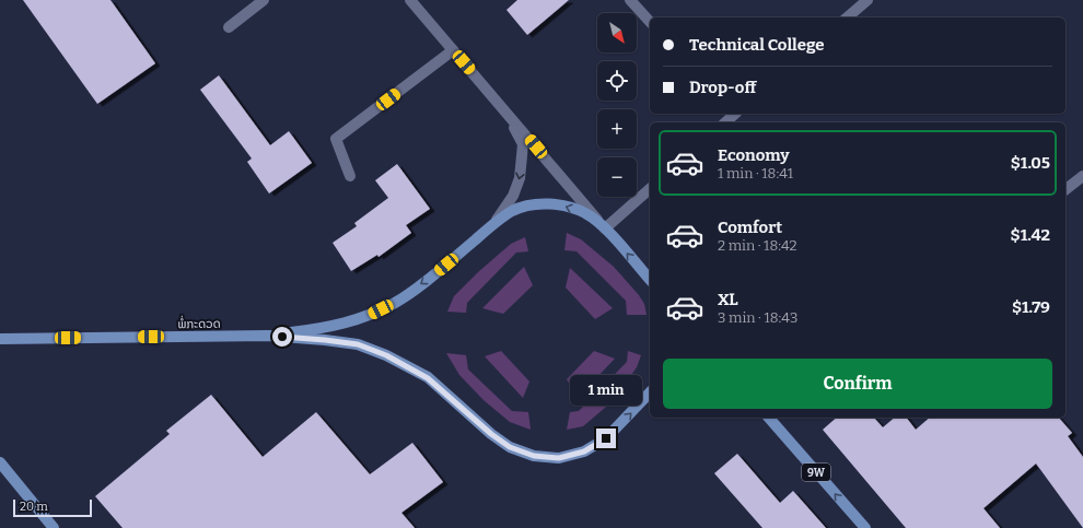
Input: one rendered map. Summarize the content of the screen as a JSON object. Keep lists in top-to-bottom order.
{
  "streets": {
    "main road": ["ພໍ່ກະດວດ", "9W"]
  },
  "scale_bar": "20 m",
  "north": "bottom right",
  "page": {
    "map_buttons": ["+", "−"],
    "banner": ["Technical College", "Drop-off"],
    "list": [
      {
        "name": "Economy",
        "note": "1 min · 18:41",
        "value": "$1.05"
      },
      {
        "name": "Comfort",
        "note": "2 min · 18:42",
        "value": "$1.42"
      },
      {
        "name": "XL",
        "note": "3 min · 18:43",
        "value": "$1.79"
      }
    ],
    "buttons": "Confirm",
    "bubble": "1 min",
    "scale": "20 m"
  }
}
